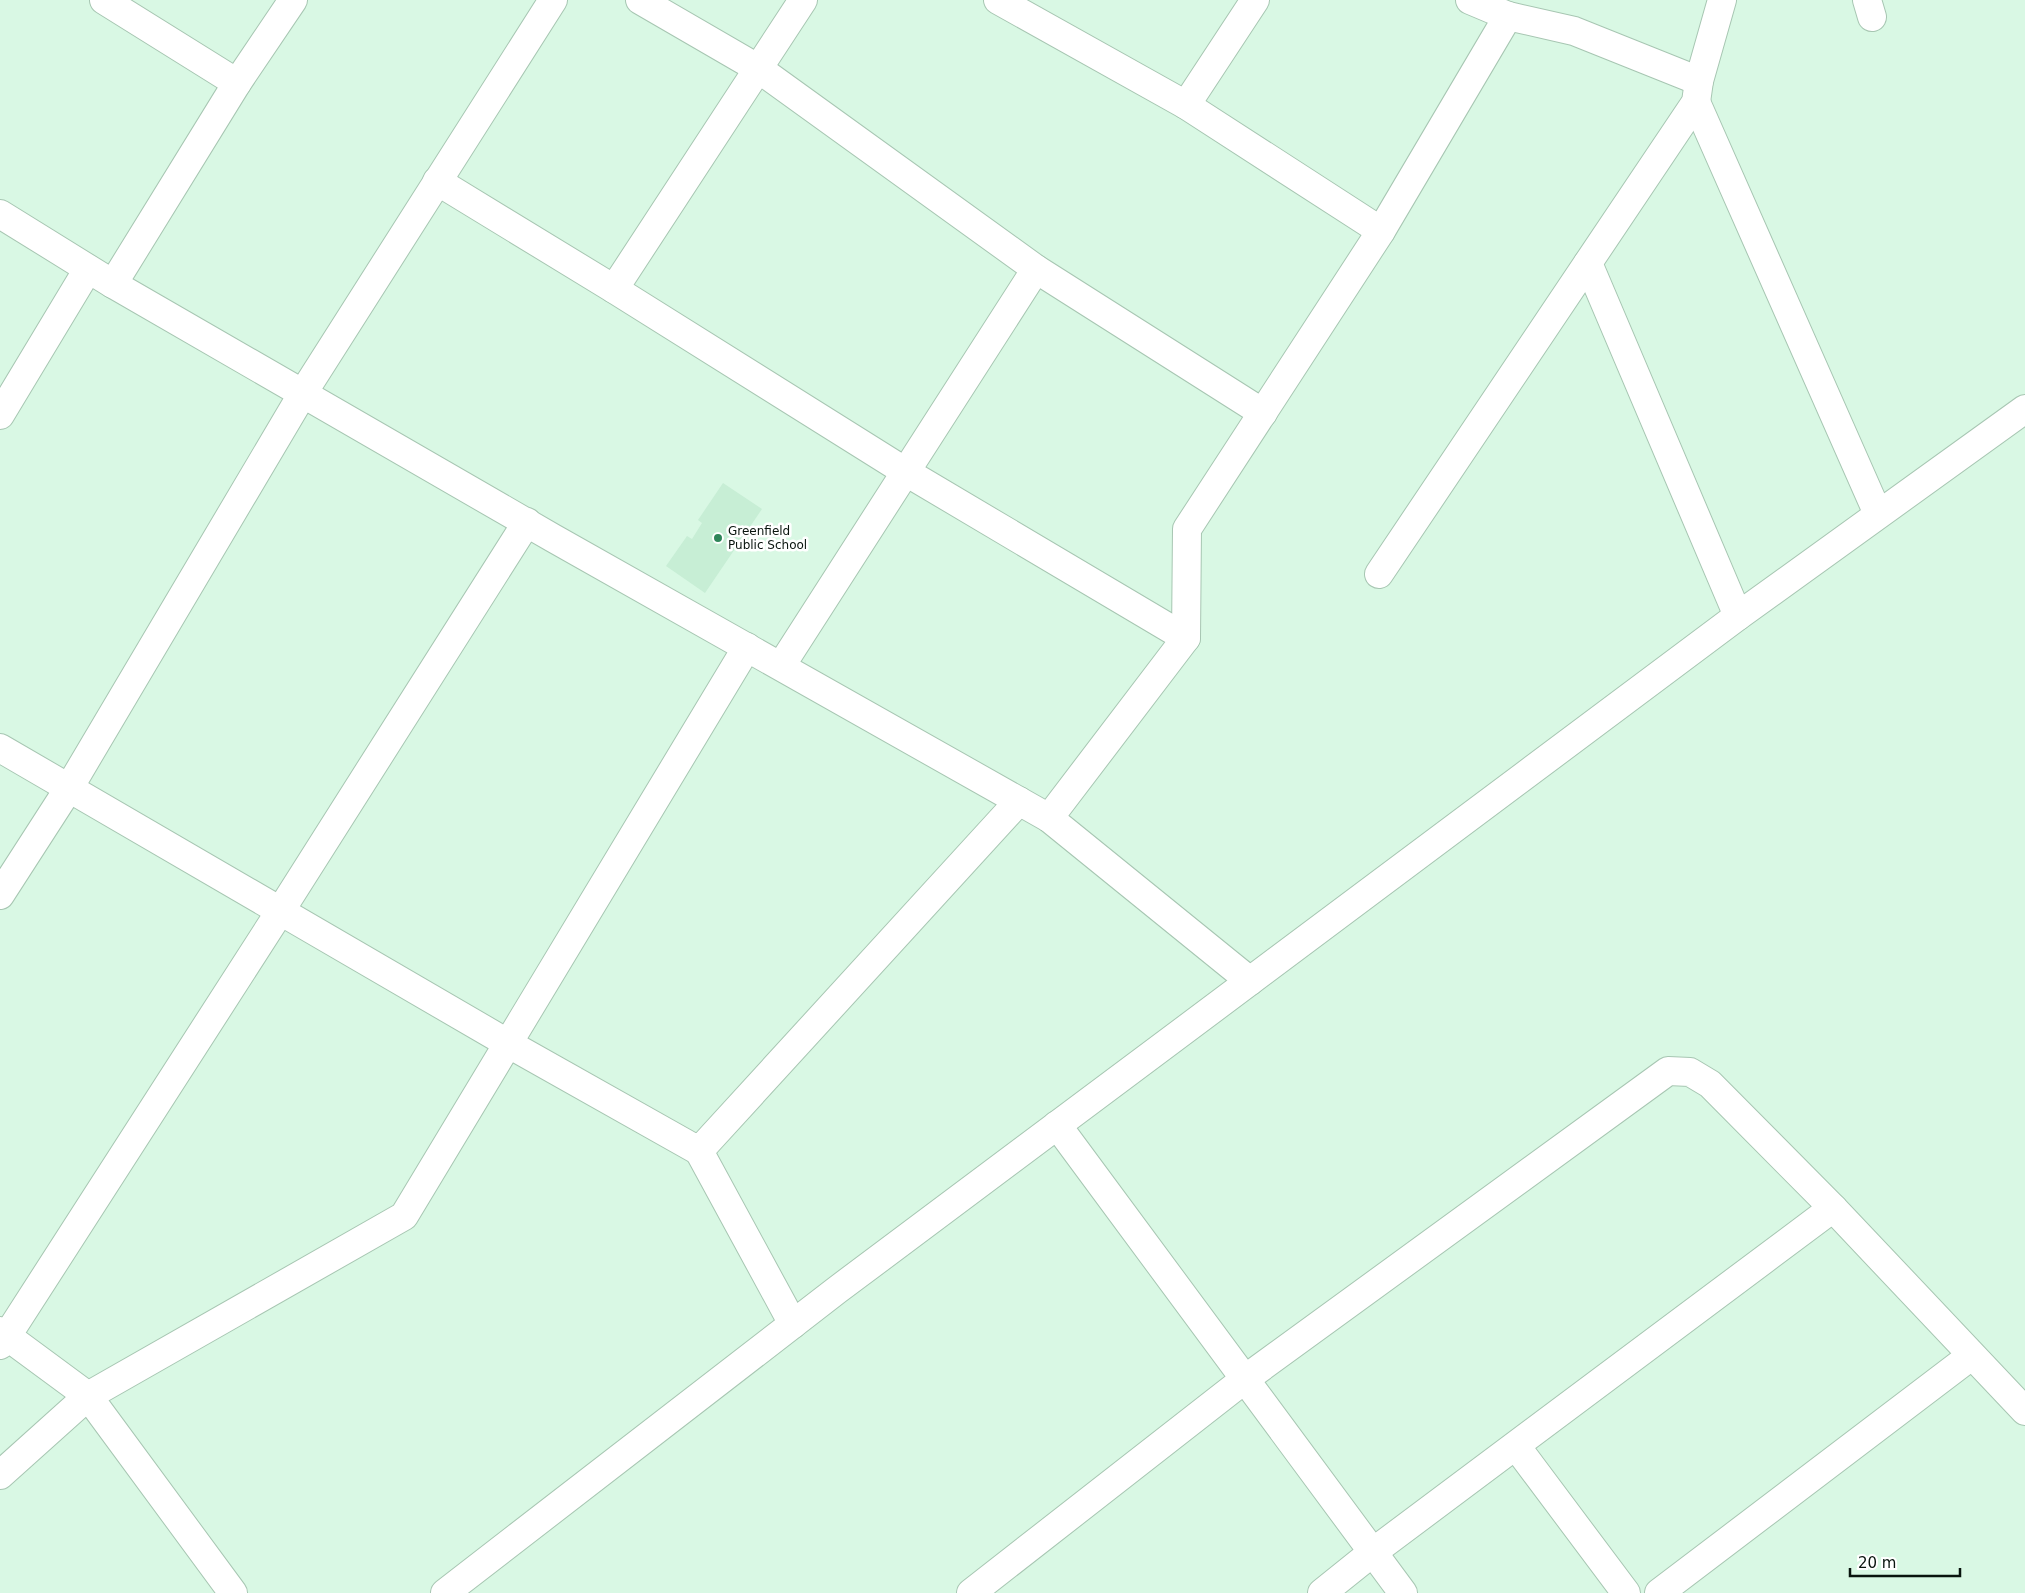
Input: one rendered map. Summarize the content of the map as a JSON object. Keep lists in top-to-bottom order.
{
  "places": ["Greenfield Public School"],
  "scale_bar": "20 m"
}
